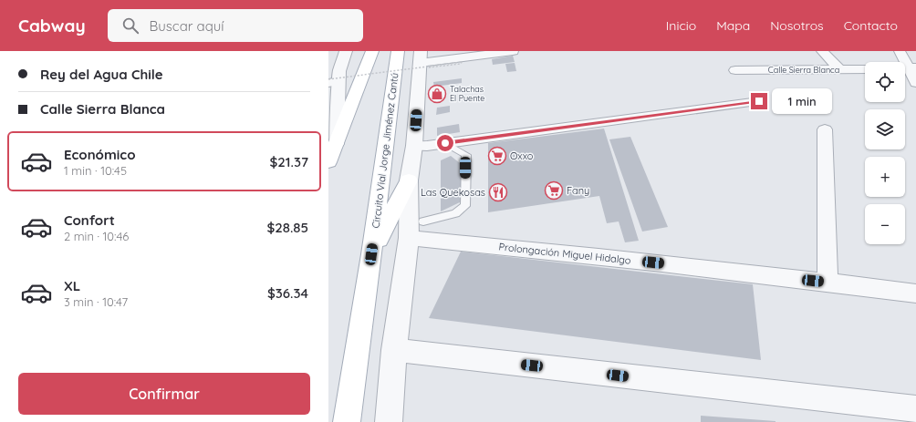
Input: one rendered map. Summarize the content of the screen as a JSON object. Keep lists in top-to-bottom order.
{
  "streets": {
    "main road": ["Circuito Vial Jorge Jiménez Cantú"],
    "street": ["Calle Sierra Blanca", "Prolongación Miguel Hidalgo"]
  },
  "places": {
    "shop": ["Talachas El Puente"],
    "supermarket": ["Oxxo", "Fany"],
    "restaurant": ["Las Quekosas"]
  },
  "page": {
    "header": "Cabway",
    "search": "Buscar aquí",
    "nav": [
      "Inicio",
      "Mapa",
      "Nosotros",
      "Contacto"
    ],
    "banner": ["Rey del Agua Chile", "Calle Sierra Blanca"],
    "map_buttons": ["+", "−"],
    "bubble": "1 min",
    "list": [
      {
        "name": "Económico",
        "note": "1 min · 10:45",
        "value": "$21.37"
      },
      {
        "name": "Confort",
        "note": "2 min · 10:46",
        "value": "$28.85"
      },
      {
        "name": "XL",
        "note": "3 min · 10:47",
        "value": "$36.34"
      }
    ],
    "buttons": "Confirmar"
  }
}
